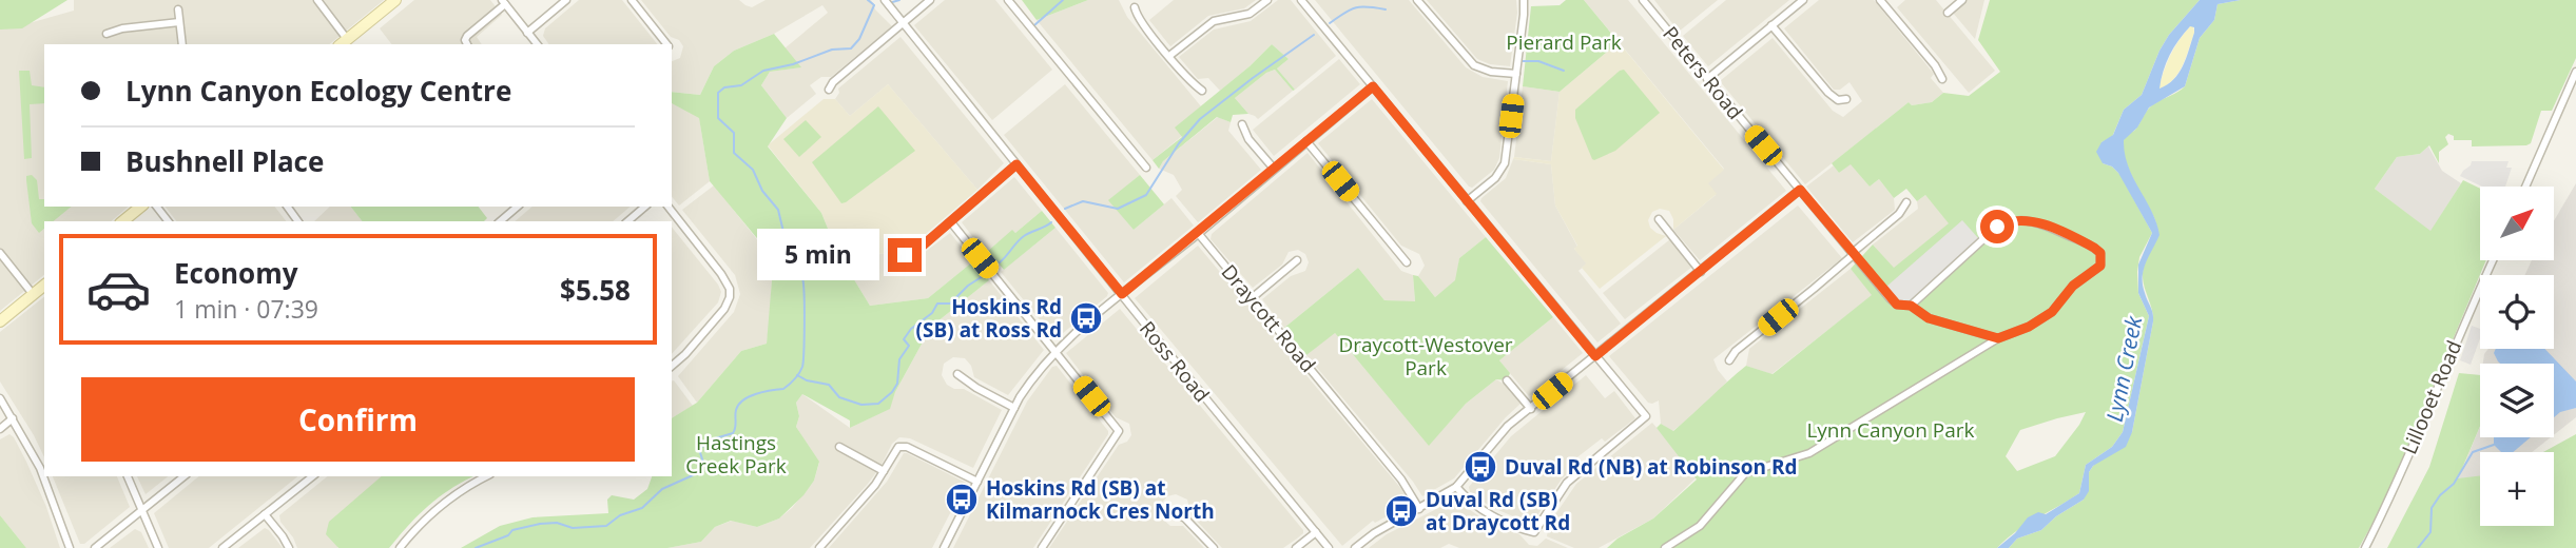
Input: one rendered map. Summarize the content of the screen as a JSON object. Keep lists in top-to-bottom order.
{
  "streets": {
    "street": [
      "Peters Road",
      "Draycott Road",
      "Ross Road",
      "Lillooet Road"
    ]
  },
  "water": ["Lynn Creek"],
  "parks": [
    "Pierard Park",
    "Draycott-Westover Park",
    "Lynn Canyon Park",
    "Hastings Creek Park"
  ],
  "places": {
    "bus stop": [
      "Hoskins Rd (SB) at Ross Rd",
      "Duval Rd (NB) at Robinson Rd",
      "Hoskins Rd (SB) at Kilmarnock Cres North",
      "Duval Rd (SB) at Draycott Rd"
    ]
  },
  "north": "top right",
  "page": {
    "banner": ["Lynn Canyon Ecology Centre", "Bushnell Place"],
    "map_buttons": "+",
    "bubble": "5 min",
    "list": [
      {
        "name": "Economy",
        "note": "1 min · 07:39",
        "value": "$5.58"
      }
    ],
    "buttons": "Confirm"
  }
}
